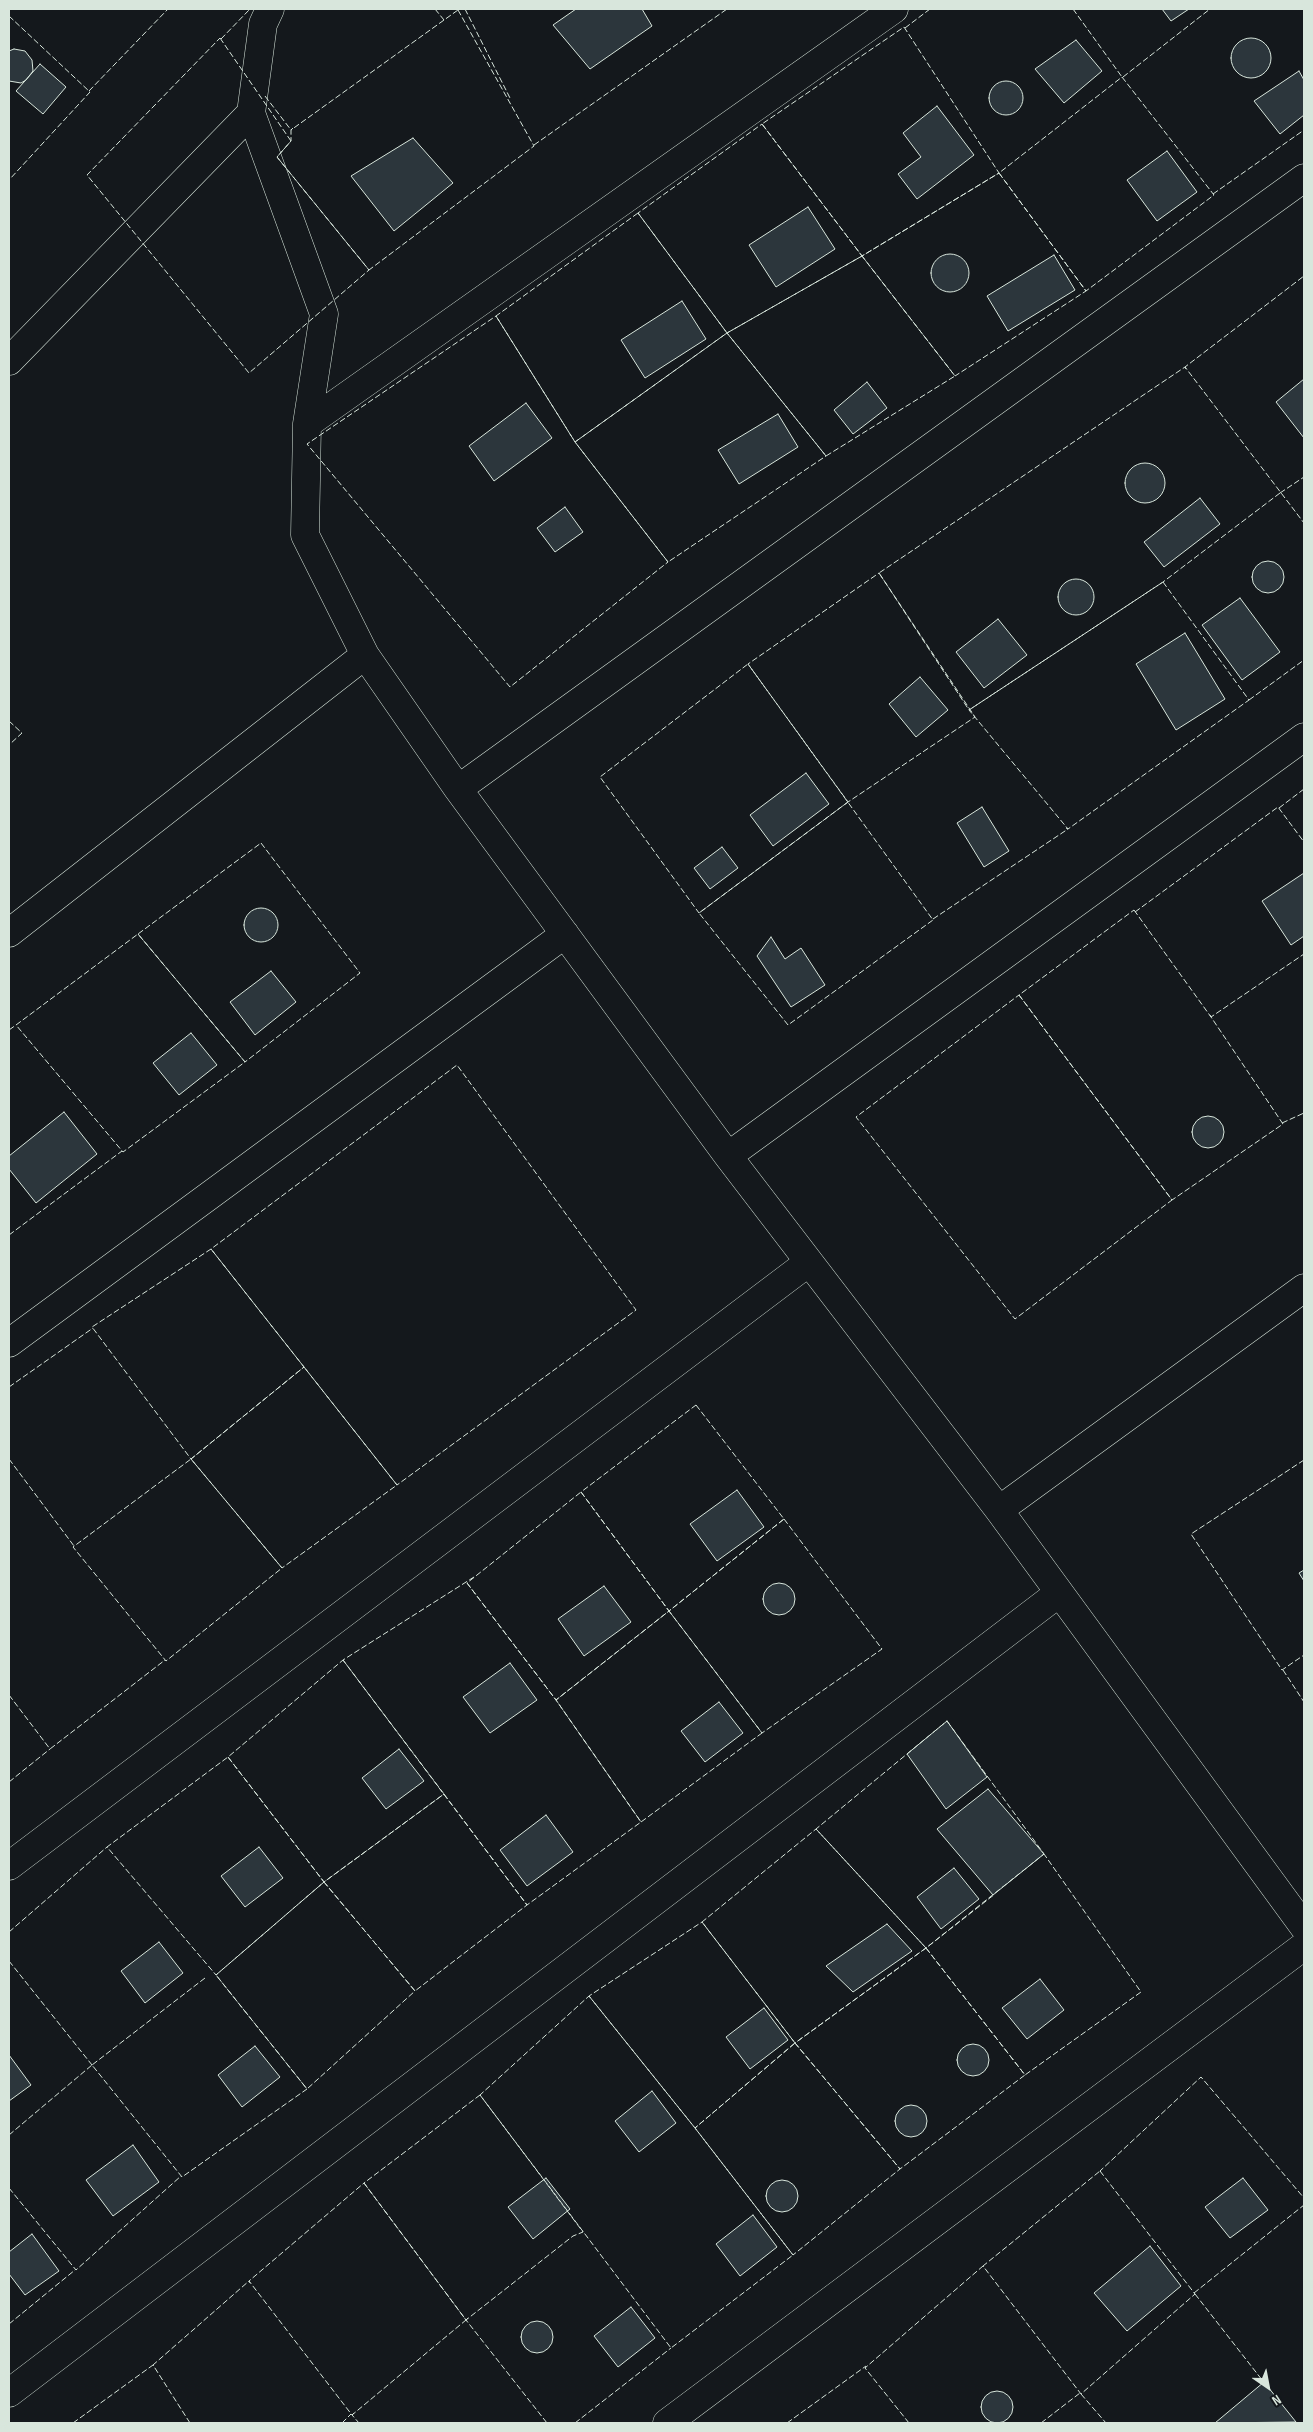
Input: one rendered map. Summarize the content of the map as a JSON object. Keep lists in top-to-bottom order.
{
  "north": "bottom right"
}
